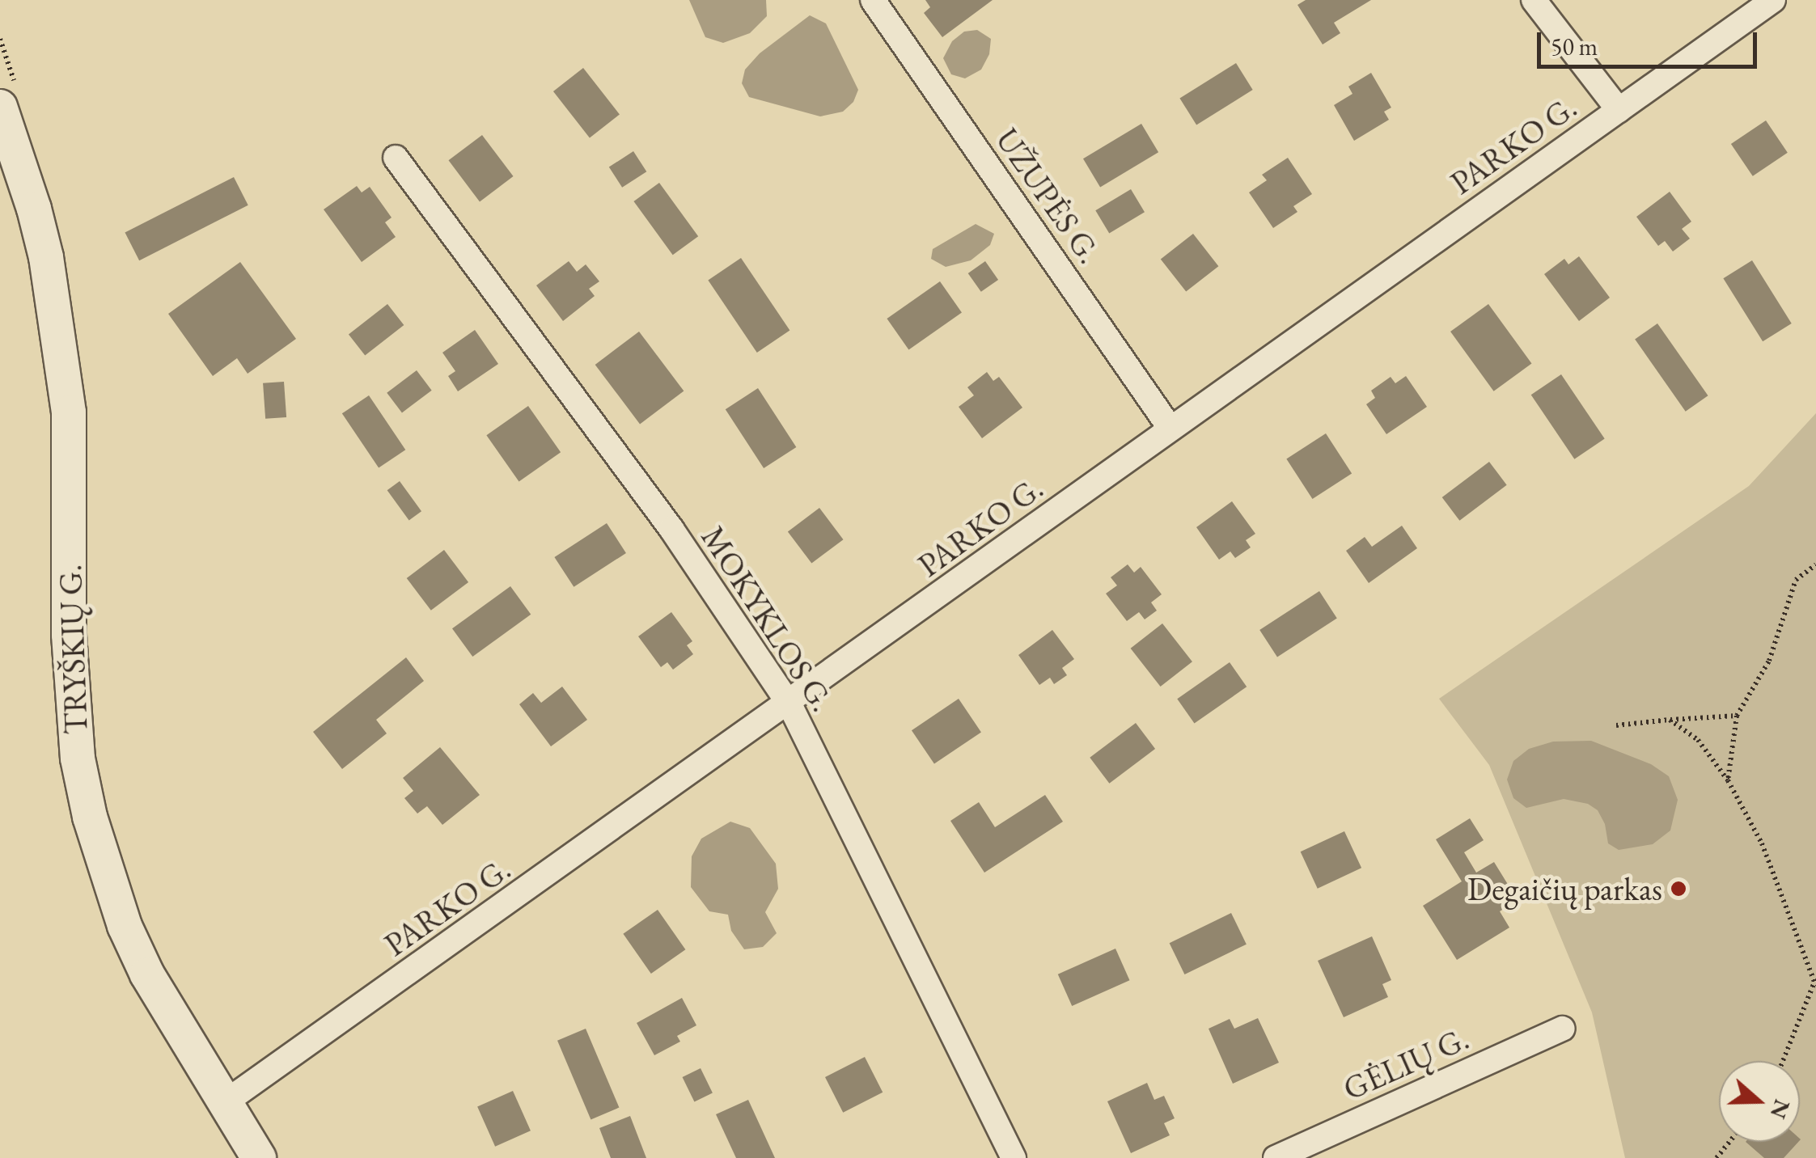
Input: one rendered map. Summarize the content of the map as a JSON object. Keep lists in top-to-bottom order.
{
  "streets": {
    "main road": ["TRYŠKIŲ G."],
    "street": [
      "PARKO G.",
      "UŽUPĖS G.",
      "MOKYKLOS G.",
      "GĖLIŲ G."
    ]
  },
  "crossings": [
    ["PARKO G.", "UŽUPĖS G."],
    ["PARKO G.", "MOKYKLOS G."],
    ["PARKO G.", "TRYŠKIŲ G."]
  ],
  "places": ["Degaičių parkas"],
  "scale_bar": "50 m",
  "north": "right"
}
